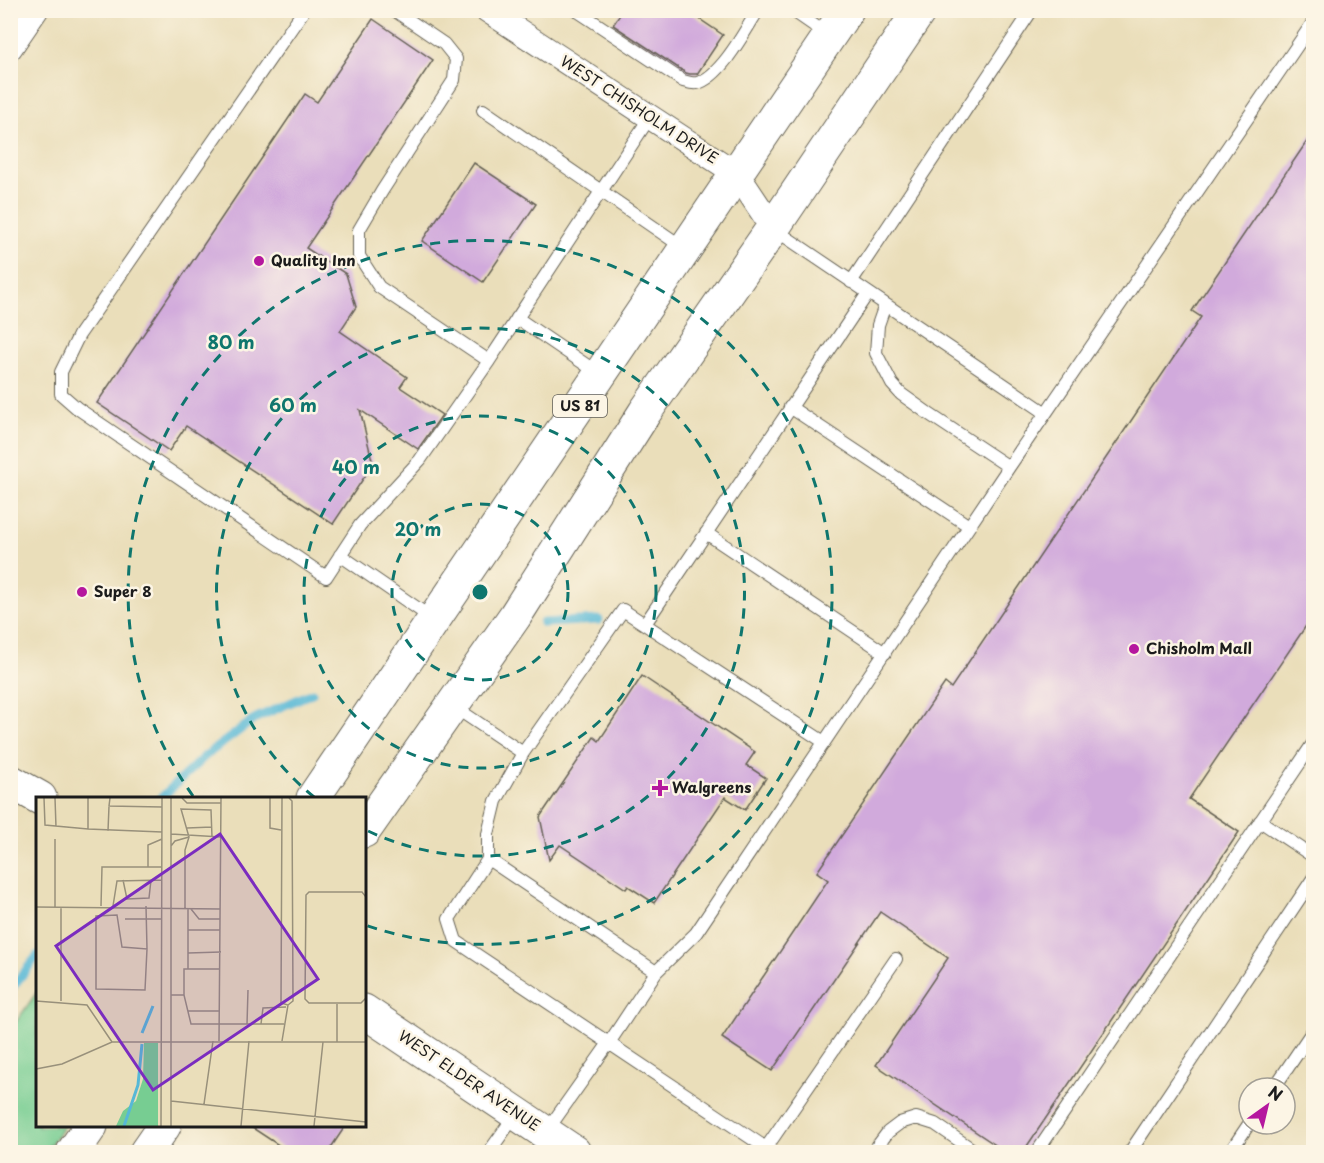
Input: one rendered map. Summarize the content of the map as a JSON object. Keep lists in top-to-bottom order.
{
  "streets": {
    "main road": ["US 81", "WEST ELDER AVENUE"],
    "street": ["WEST CHISHOLM DRIVE"]
  },
  "crossings": [
    ["WEST CHISHOLM DRIVE", "US 81"]
  ],
  "places": {
    "other": ["Quality Inn", "Super 8", "Chisholm Mall"],
    "health": ["Walgreens"]
  },
  "north": "top right",
  "rings": [
    "80 m",
    "60 m",
    "40 m",
    "20 m"
  ]
}
